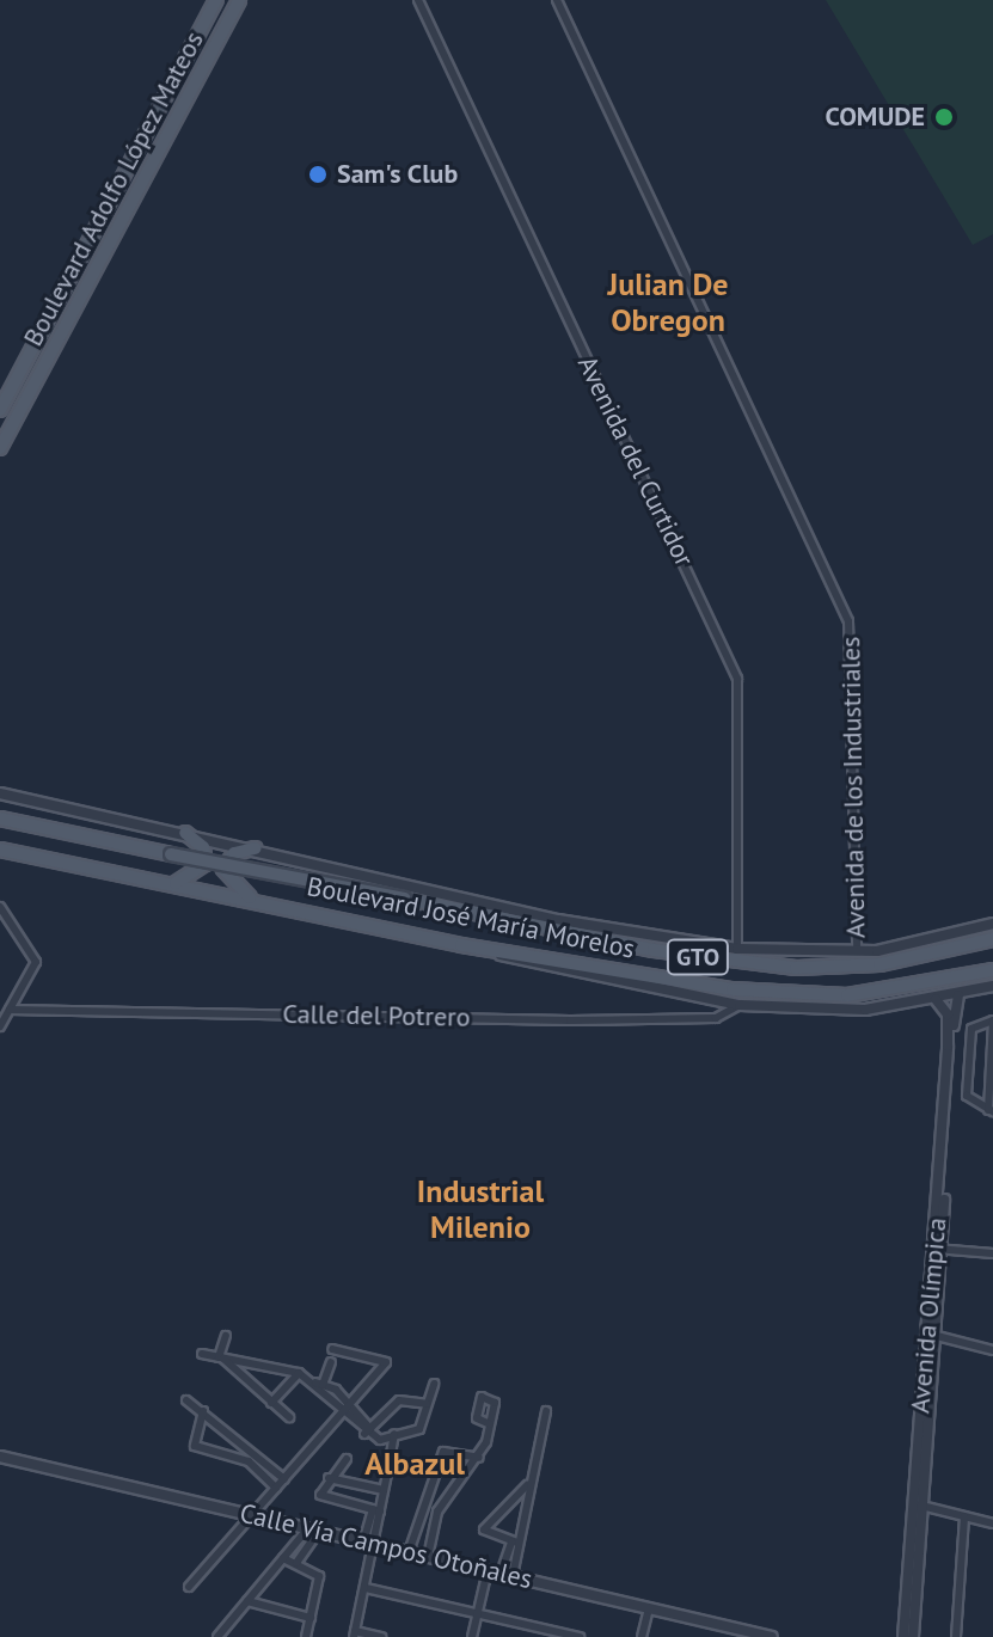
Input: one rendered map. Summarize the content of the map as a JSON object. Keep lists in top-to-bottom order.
{
  "streets": {
    "main road": ["Boulevard Adolfo López Mateos", "Boulevard José María Morelos", "GTO"],
    "street": [
      "Avenida del Curtidor",
      "Avenida de los Industriales",
      "Calle del Potrero",
      "Avenida Olímpica",
      "Calle Vía Campos Otoñales"
    ]
  },
  "districts": ["Julian De Obregon", "Industrial Milenio", "Albazul"],
  "places": ["COMUDE", "Sam's Club"]
}
